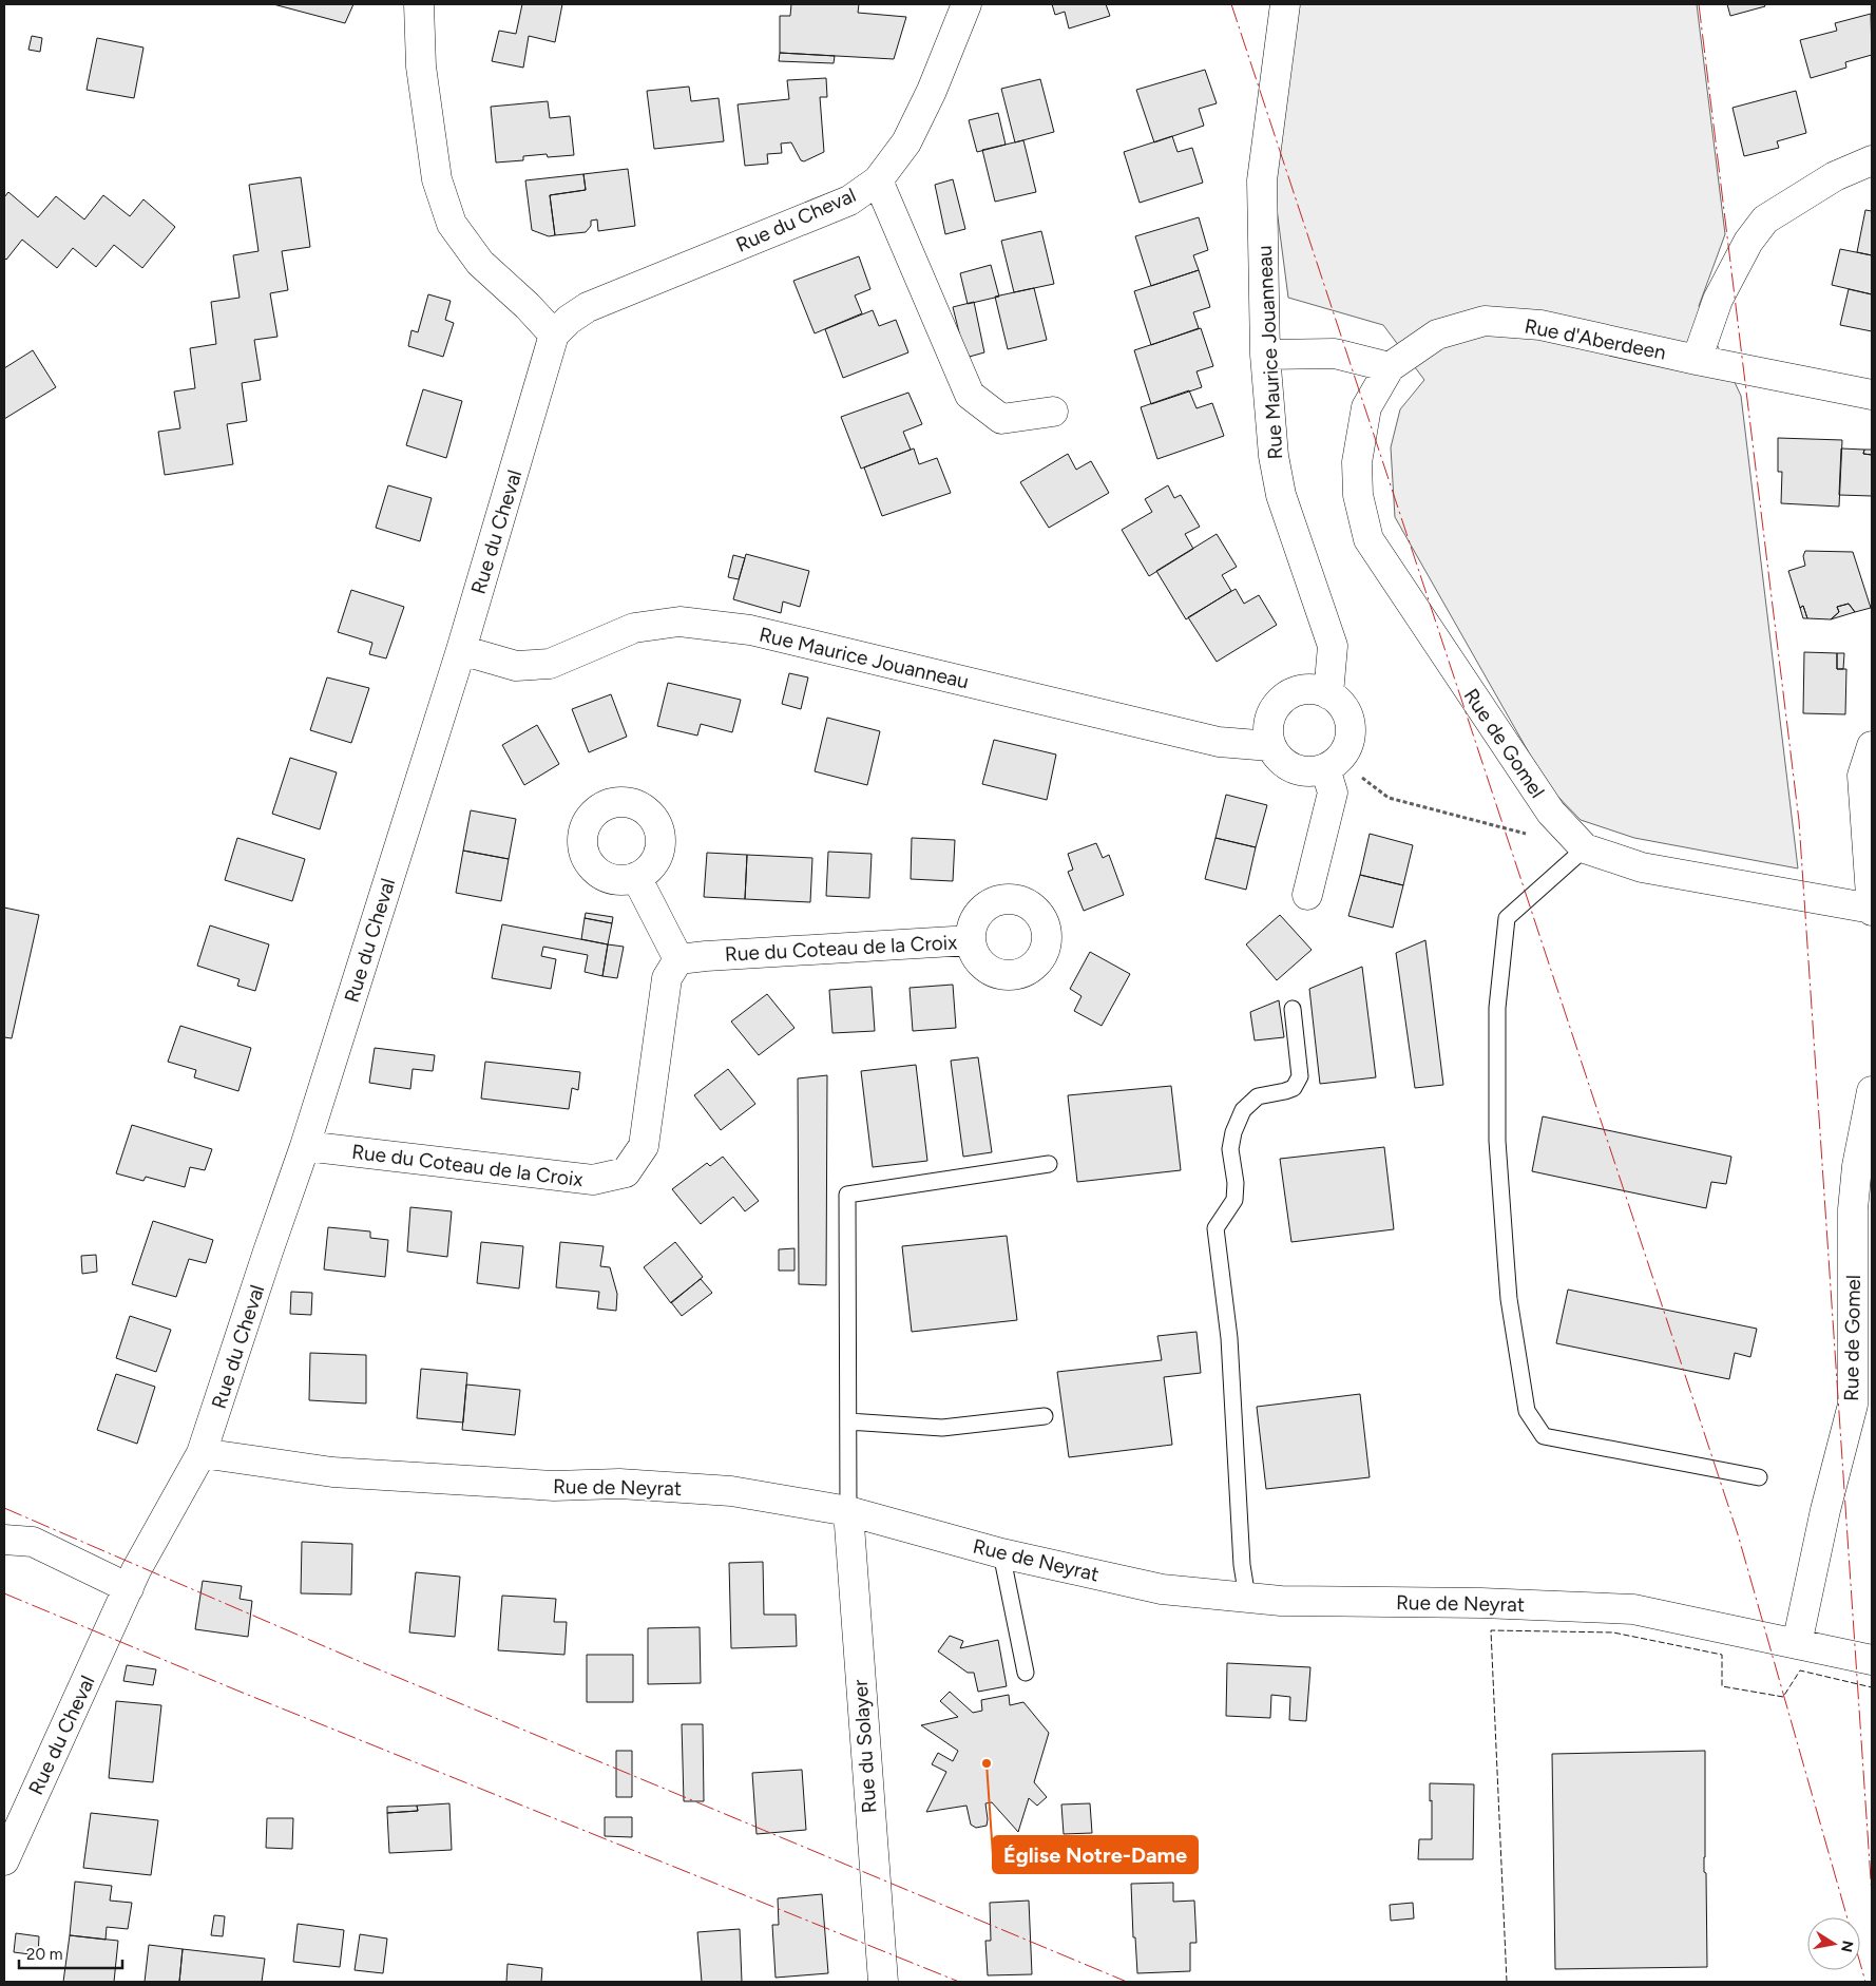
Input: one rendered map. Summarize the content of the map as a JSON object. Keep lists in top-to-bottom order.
{
  "streets": {
    "street": [
      "Rue du Cheval",
      "Rue d'Aberdeen",
      "Rue Maurice Jouanneau",
      "Rue de Gomel",
      "Rue du Coteau de la Croix",
      "Rue de Neyrat",
      "Rue du Solayer"
    ]
  },
  "crossings": [
    ["Rue du Cheval", "Rue Maurice Jouanneau"],
    ["Rue du Cheval", "Rue du Coteau de la Croix"],
    ["Rue du Cheval", "Rue de Neyrat"],
    ["Rue d'Aberdeen", "Rue de Gomel"],
    ["Rue de Gomel", "Rue de Neyrat"],
    ["Rue de Neyrat", "Rue du Solayer"]
  ],
  "places": ["Église Notre-Dame"],
  "scale_bar": "20 m",
  "north": "right"
}
